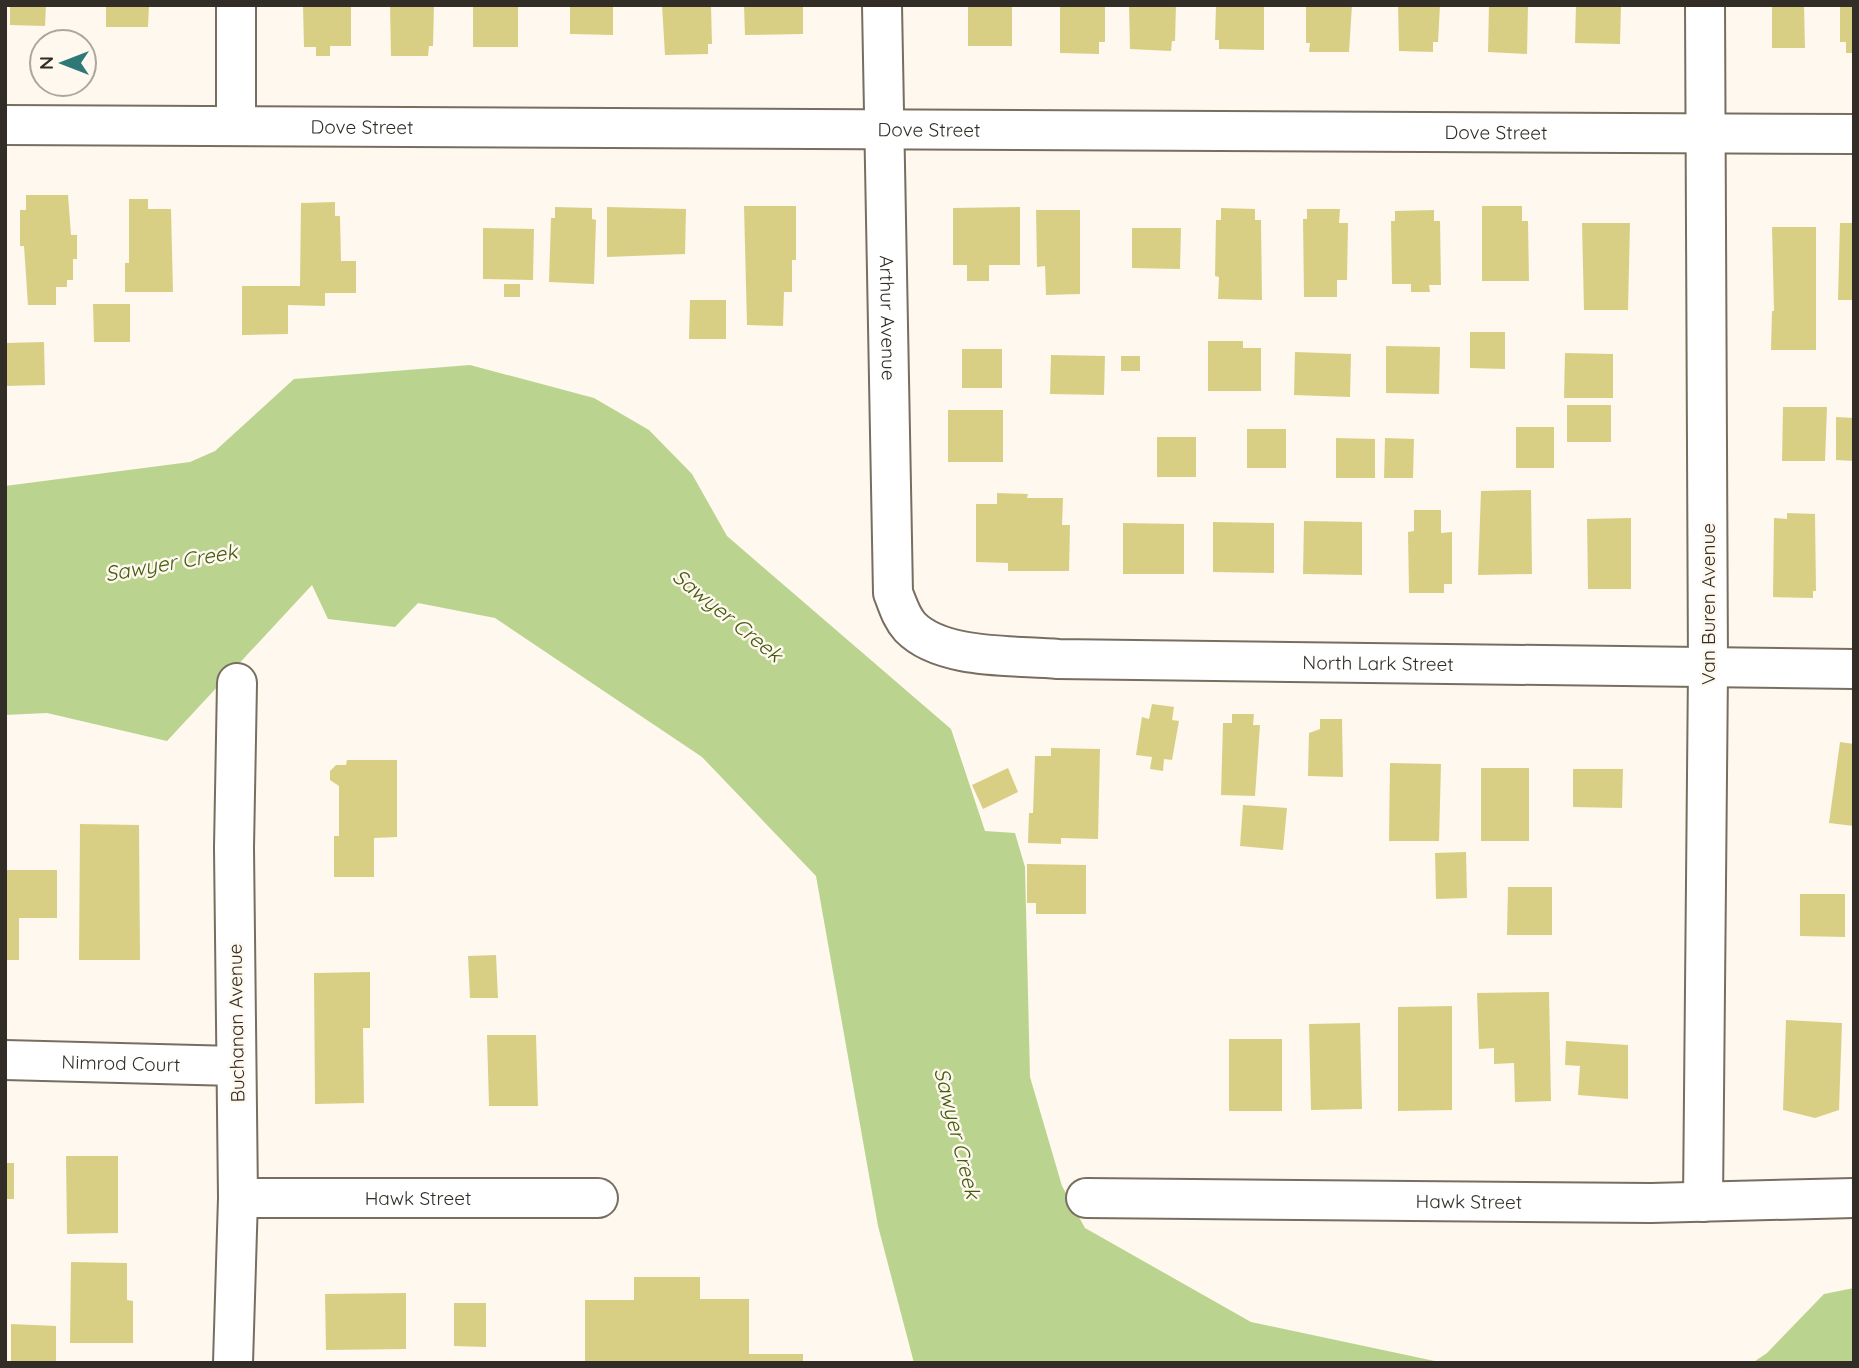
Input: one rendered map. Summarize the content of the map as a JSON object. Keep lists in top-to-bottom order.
{
  "streets": {
    "street": [
      "Dove Street",
      "Arthur Avenue",
      "Van Buren Avenue",
      "North Lark Street",
      "Buchanan Avenue",
      "Nimrod Court",
      "Hawk Street"
    ]
  },
  "crossings": [
    ["Dove Street", "Arthur Avenue"],
    ["Dove Street", "Van Buren Avenue"],
    ["Arthur Avenue", "North Lark Street"],
    ["Van Buren Avenue", "North Lark Street"],
    ["Van Buren Avenue", "Hawk Street"],
    ["Buchanan Avenue", "Nimrod Court"],
    ["Buchanan Avenue", "Hawk Street"]
  ],
  "water": ["Sawyer Creek"],
  "north": "left"
}
